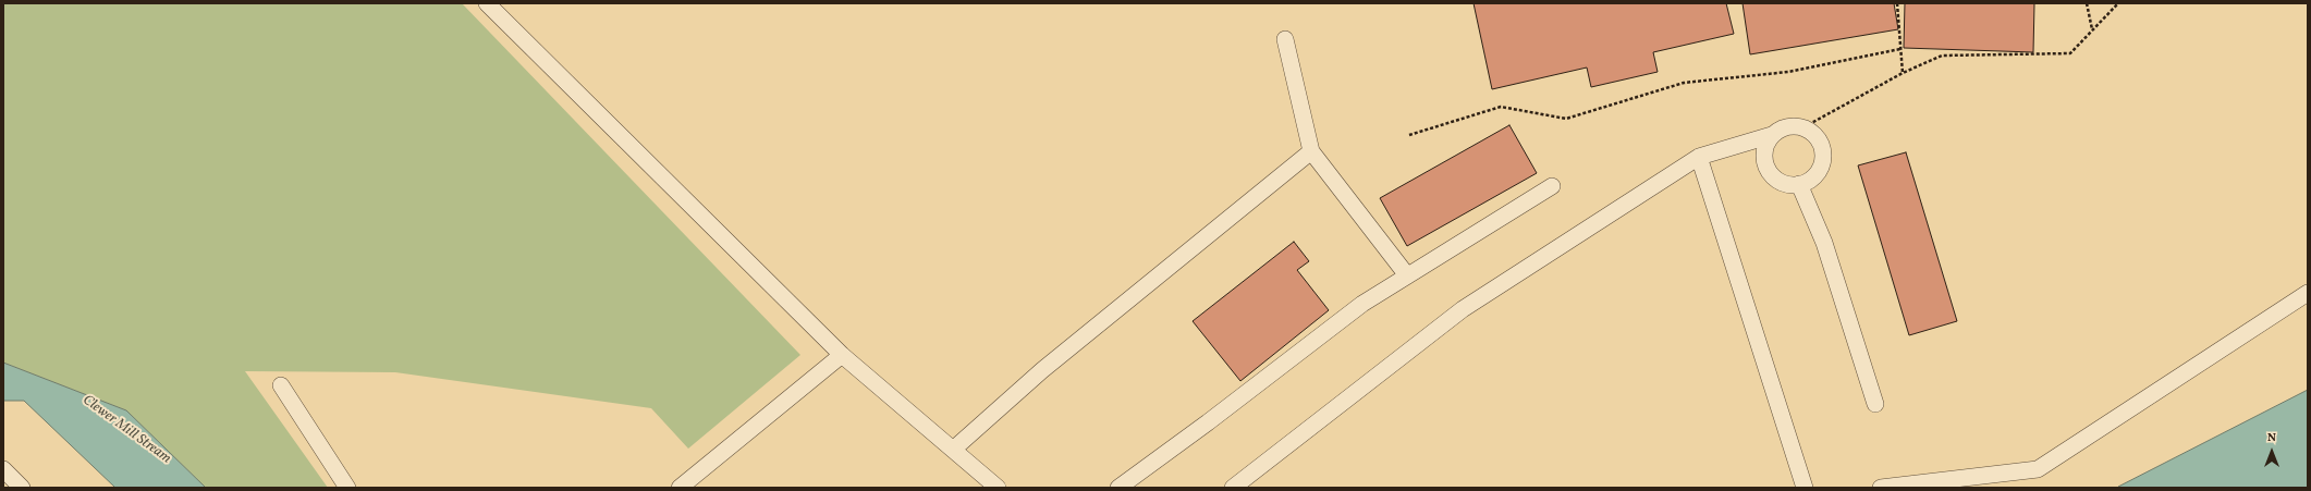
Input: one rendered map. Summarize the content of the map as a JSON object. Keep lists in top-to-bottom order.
{
  "water": ["Clewer Mill Stream"],
  "north": "top"
}
